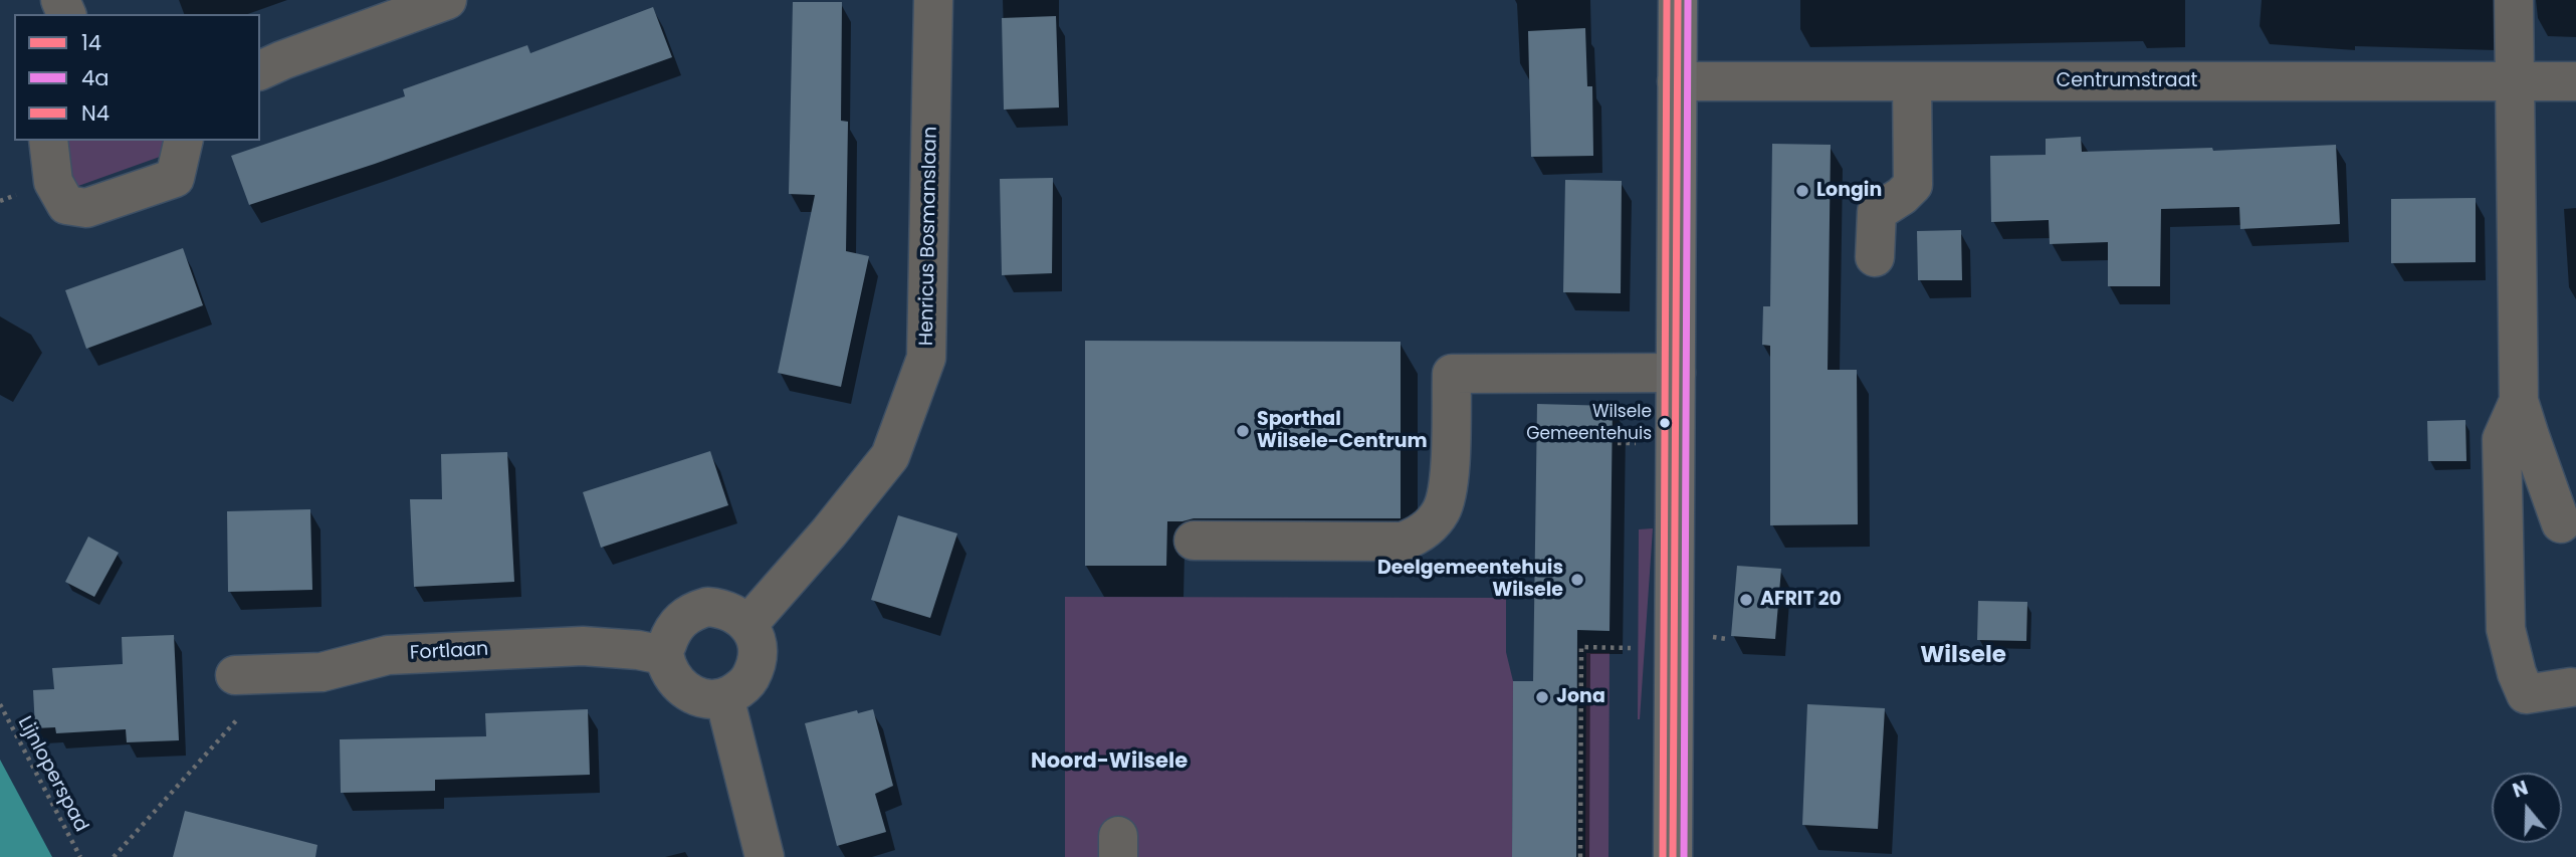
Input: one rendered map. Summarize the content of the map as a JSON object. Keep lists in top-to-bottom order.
{
  "streets": {
    "street": ["Centrumstraat", "Henricus Bosmanslaan", "Fortlaan"],
    "path": ["Lijnloperspad"]
  },
  "crossings": [
    ["Henricus Bosmanslaan", "Fortlaan"]
  ],
  "districts": ["Wilsele", "Noord-Wilsele"],
  "places": [
    "Longin",
    "Wilsele Gemeentehuis",
    "Sporthal Wilsele-Centrum",
    "Deelgemeentehuis Wilsele",
    "AFRIT 20",
    "Jona"
  ],
  "lines": ["transit line 14", "transit line 4a", "transit line N4"],
  "legend": ["14", "4a", "N4"],
  "north": "top"
}
